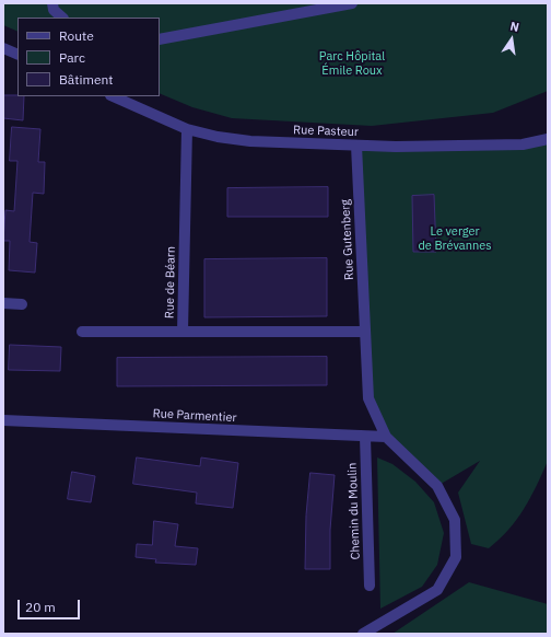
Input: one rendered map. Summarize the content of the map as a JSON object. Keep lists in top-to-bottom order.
{
  "streets": {
    "street": [
      "Rue Pasteur",
      "Rue Gutenberg",
      "Rue de Béarn",
      "Rue Parmentier",
      "Chemin du Moulin"
    ]
  },
  "crossings": [
    ["Rue Pasteur", "Rue Gutenberg"],
    ["Rue Pasteur", "Rue de Béarn"],
    ["Rue Gutenberg", "Rue de Béarn"],
    ["Rue Gutenberg", "Rue Parmentier"],
    ["Rue Parmentier", "Chemin du Moulin"]
  ],
  "parks": ["Parc Hôpital Émile Roux", "Le verger de Brévannes"],
  "legend": ["Route", "Parc", "Bâtiment"],
  "scale_bar": "20 m",
  "north": "top"
}
